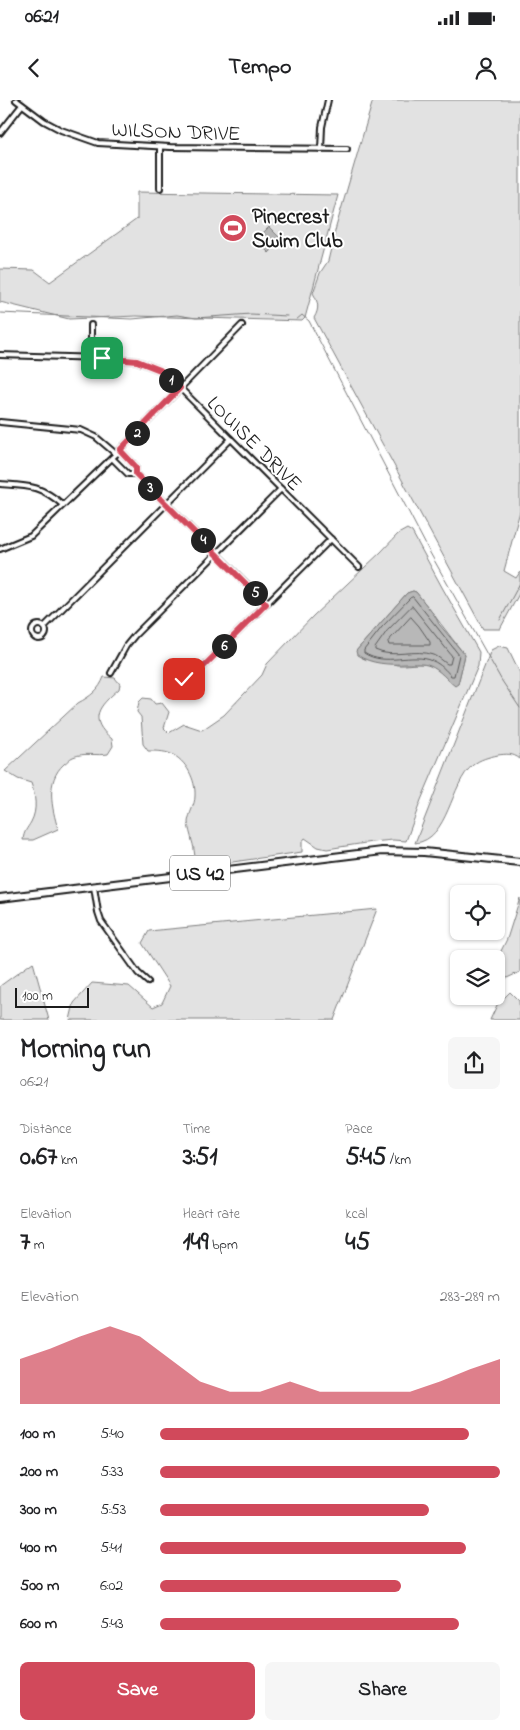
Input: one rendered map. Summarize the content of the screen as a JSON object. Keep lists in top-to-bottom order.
{
  "streets": {
    "main road": ["US 42"],
    "street": ["WILSON DRIVE", "LOUISE DRIVE"]
  },
  "places": {
    "sports": ["Pinecrest Swim Club"]
  },
  "scale_bar": "100 m",
  "page": {
    "status": "06:21",
    "header": "Tempo",
    "pins": [
      "1",
      "2",
      "3",
      "4",
      "5",
      "6"
    ],
    "scale": "100 m",
    "heading": ["Morning run", "06:21"],
    "stats": [
      ["Distance", "0.67 km"],
      ["Time", "3:51"],
      ["Pace", "5:45 /km"],
      ["Elevation", "7 m"],
      ["Heart rate", "149 bpm"],
      ["kcal", "45"]
    ],
    "chart": ["Elevation", "283–289 m"],
    "list": [
      {
        "name": "100 m",
        "note": "5:40"
      },
      {
        "name": "200 m",
        "note": "5:33"
      },
      {
        "name": "300 m",
        "note": "5:53"
      },
      {
        "name": "400 m",
        "note": "5:41"
      },
      {
        "name": "500 m",
        "note": "6:02"
      },
      {
        "name": "600 m",
        "note": "5:43"
      }
    ],
    "buttons": ["Save", "Share"]
  }
}
